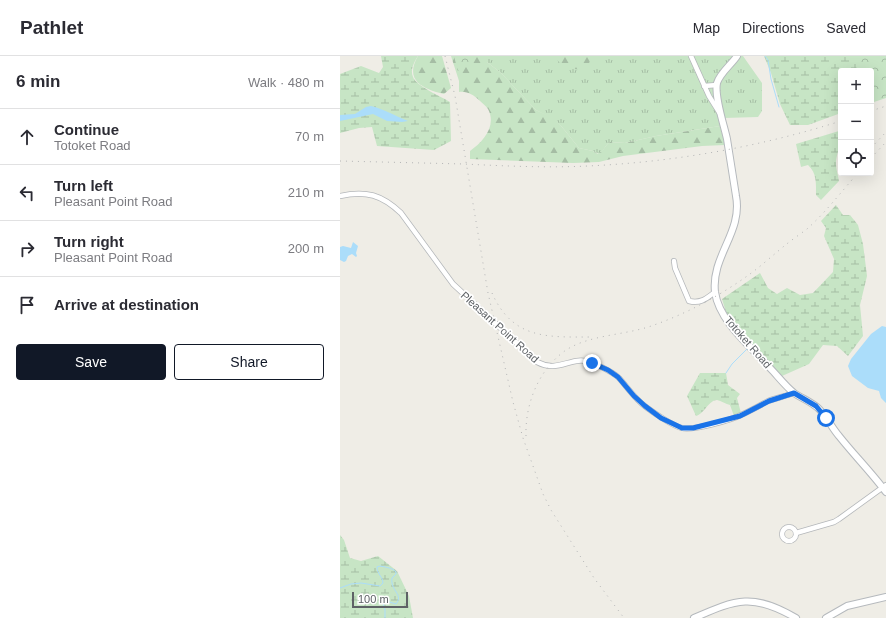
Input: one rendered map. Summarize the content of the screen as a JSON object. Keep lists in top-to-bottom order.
{
  "streets": {
    "main road": ["Totoket Road"],
    "street": ["Pleasant Point Road"]
  },
  "crossings": [
    ["Pleasant Point Road", "Totoket Road"]
  ],
  "scale_bar": "100 m",
  "page": {
    "header": "Pathlet",
    "nav": ["Map", "Directions", "Saved"],
    "heading": ["6 min", "Walk · 480 m"],
    "map_buttons": ["+", "−"],
    "list": [
      ["Continue", "Totoket Road", "70 m"],
      ["Turn left", "Pleasant Point Road", "210 m"],
      ["Turn right", "Pleasant Point Road", "200 m"],
      "Arrive at destination"
    ],
    "buttons": ["Save", "Share"],
    "scale": "100 m"
  }
}
